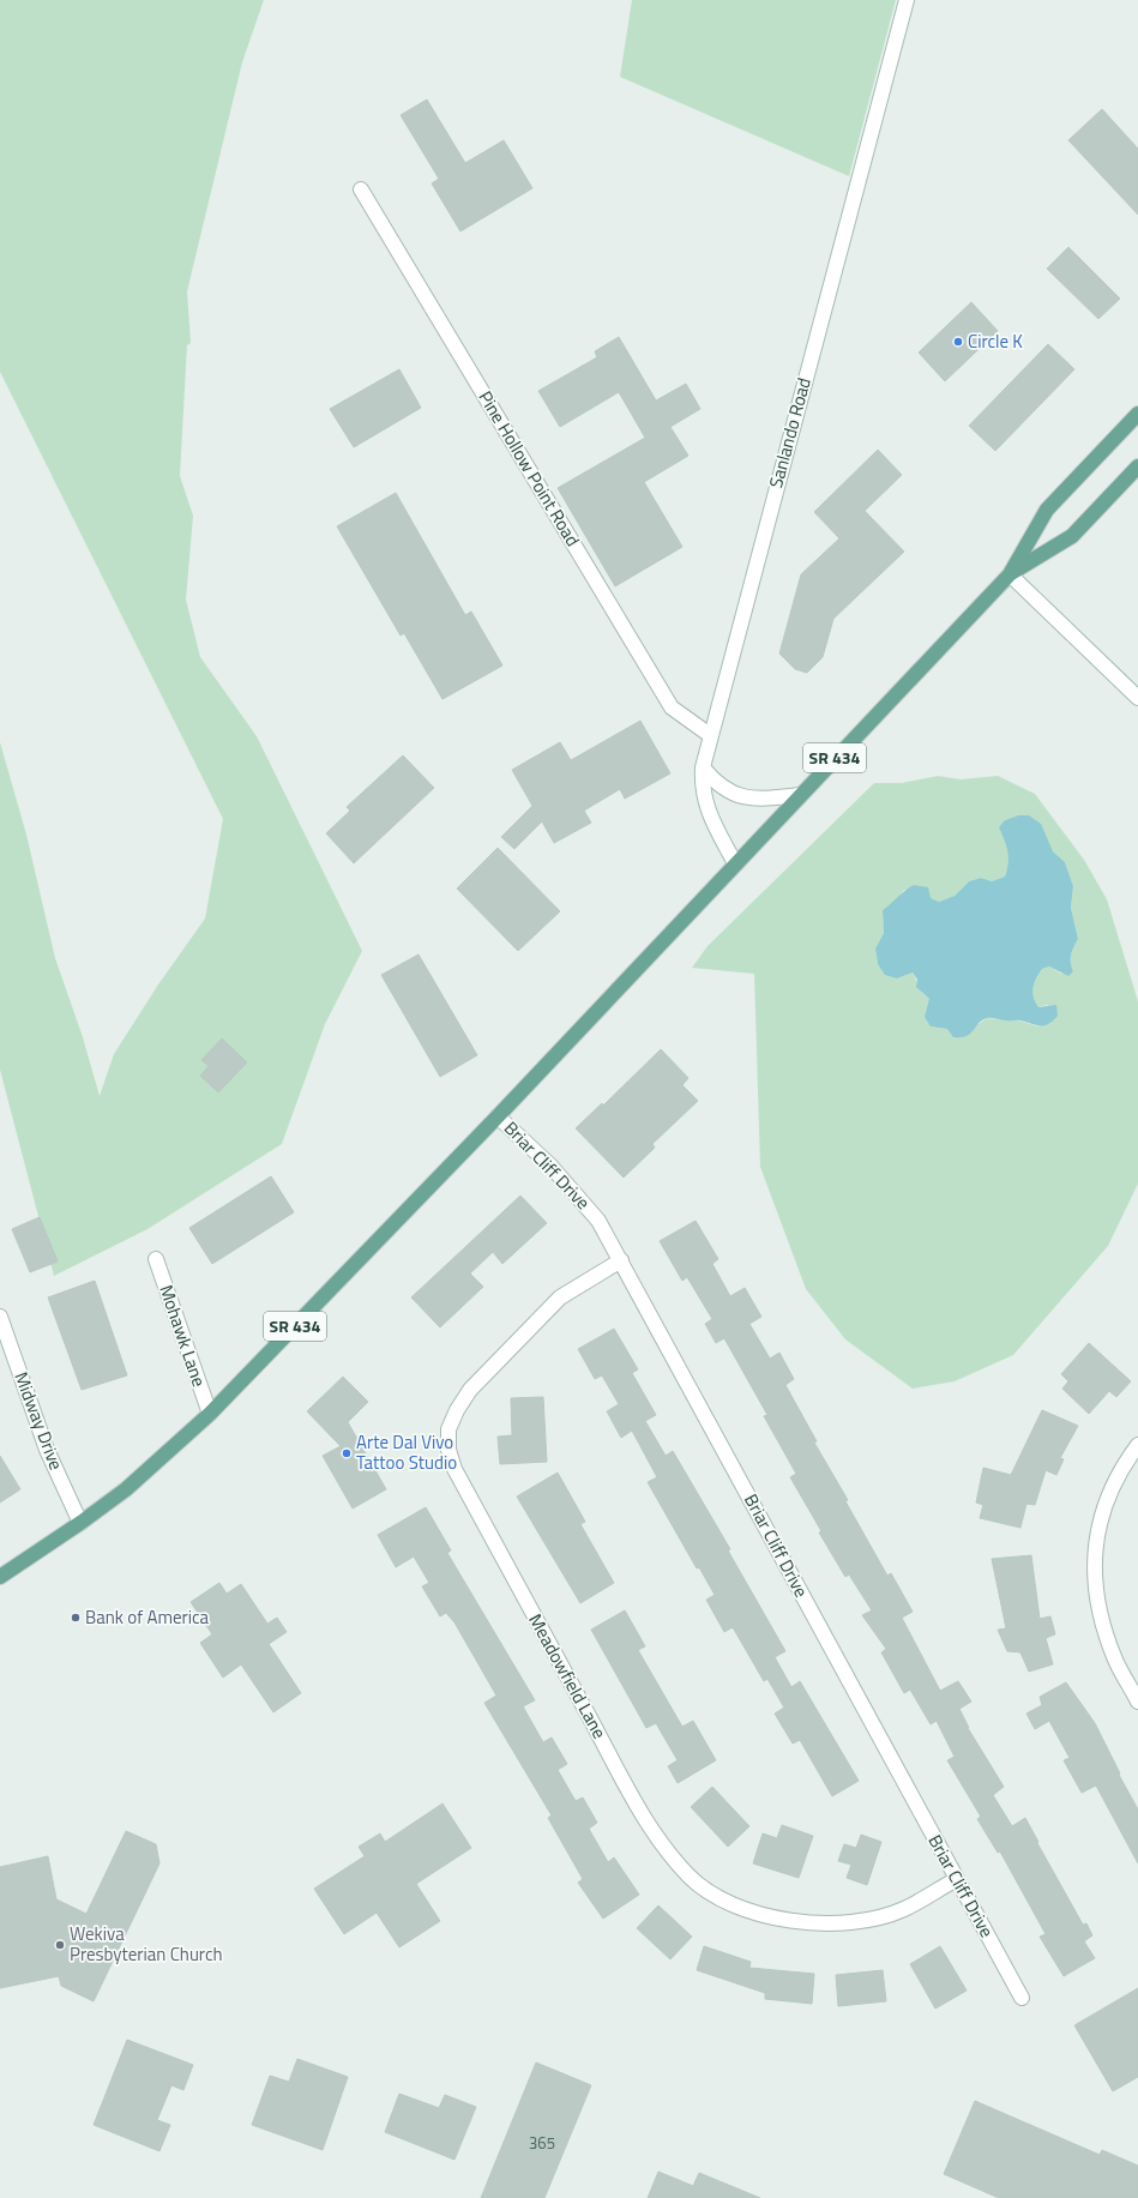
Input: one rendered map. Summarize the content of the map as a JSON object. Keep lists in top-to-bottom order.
{
  "streets": {
    "main road": ["SR 434"],
    "street": [
      "Sanlando Road",
      "Pine Hollow Point Road",
      "Briar Cliff Drive",
      "Mohawk Lane",
      "Midway Drive",
      "Meadowfield Lane"
    ]
  },
  "crossings": [
    ["Sanlando Road", "Pine Hollow Point Road"],
    ["Sanlando Road", "SR 434"],
    ["SR 434", "Briar Cliff Drive"],
    ["SR 434", "Mohawk Lane"],
    ["SR 434", "Midway Drive"],
    ["Briar Cliff Drive", "Meadowfield Lane"]
  ],
  "places": [
    "Circle K",
    "Arte Dal Vivo Tattoo Studio",
    "Bank of America",
    "Wekiva Presbyterian Church"
  ],
  "house_numbers": ["365"]
}
